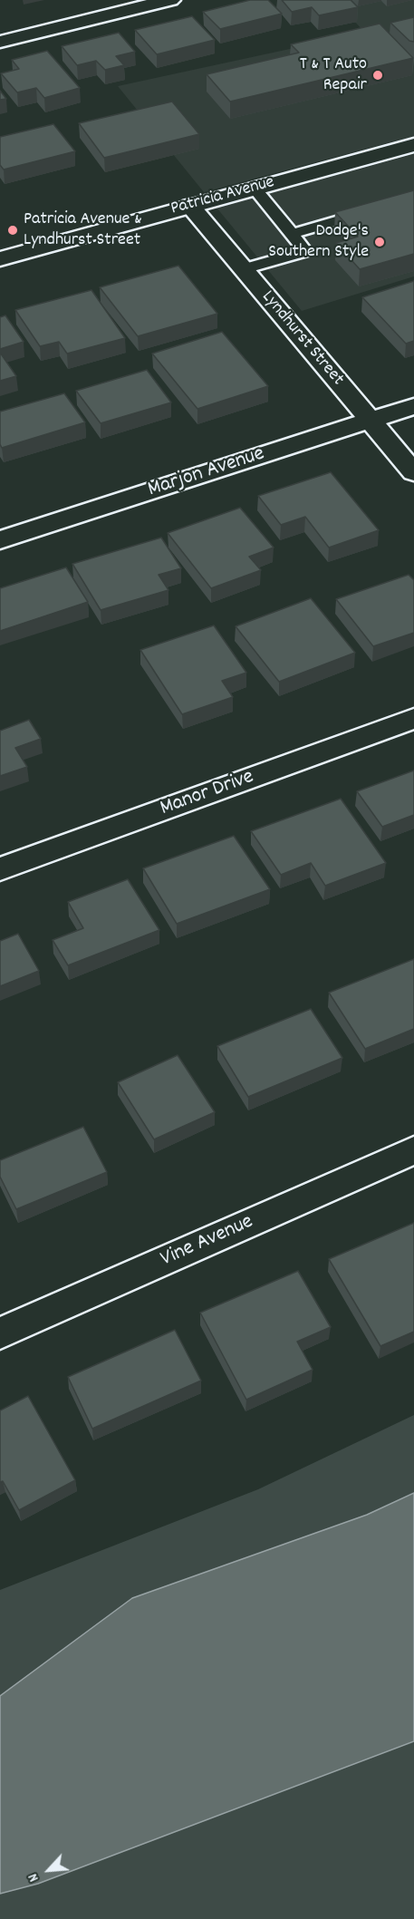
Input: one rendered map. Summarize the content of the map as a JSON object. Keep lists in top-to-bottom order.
{
  "streets": {
    "street": [
      "Patricia Avenue",
      "Lyndhurst Street",
      "Marjon Avenue",
      "Manor Drive",
      "Vine Avenue"
    ]
  },
  "crossings": [
    ["Patricia Avenue", "Lyndhurst Street"],
    ["Lyndhurst Street", "Marjon Avenue"]
  ],
  "places": ["T & T Auto Repair", "Patricia Avenue & Lyndhurst Street", "Dodge's Southern Style"],
  "north": "bottom left"
}
